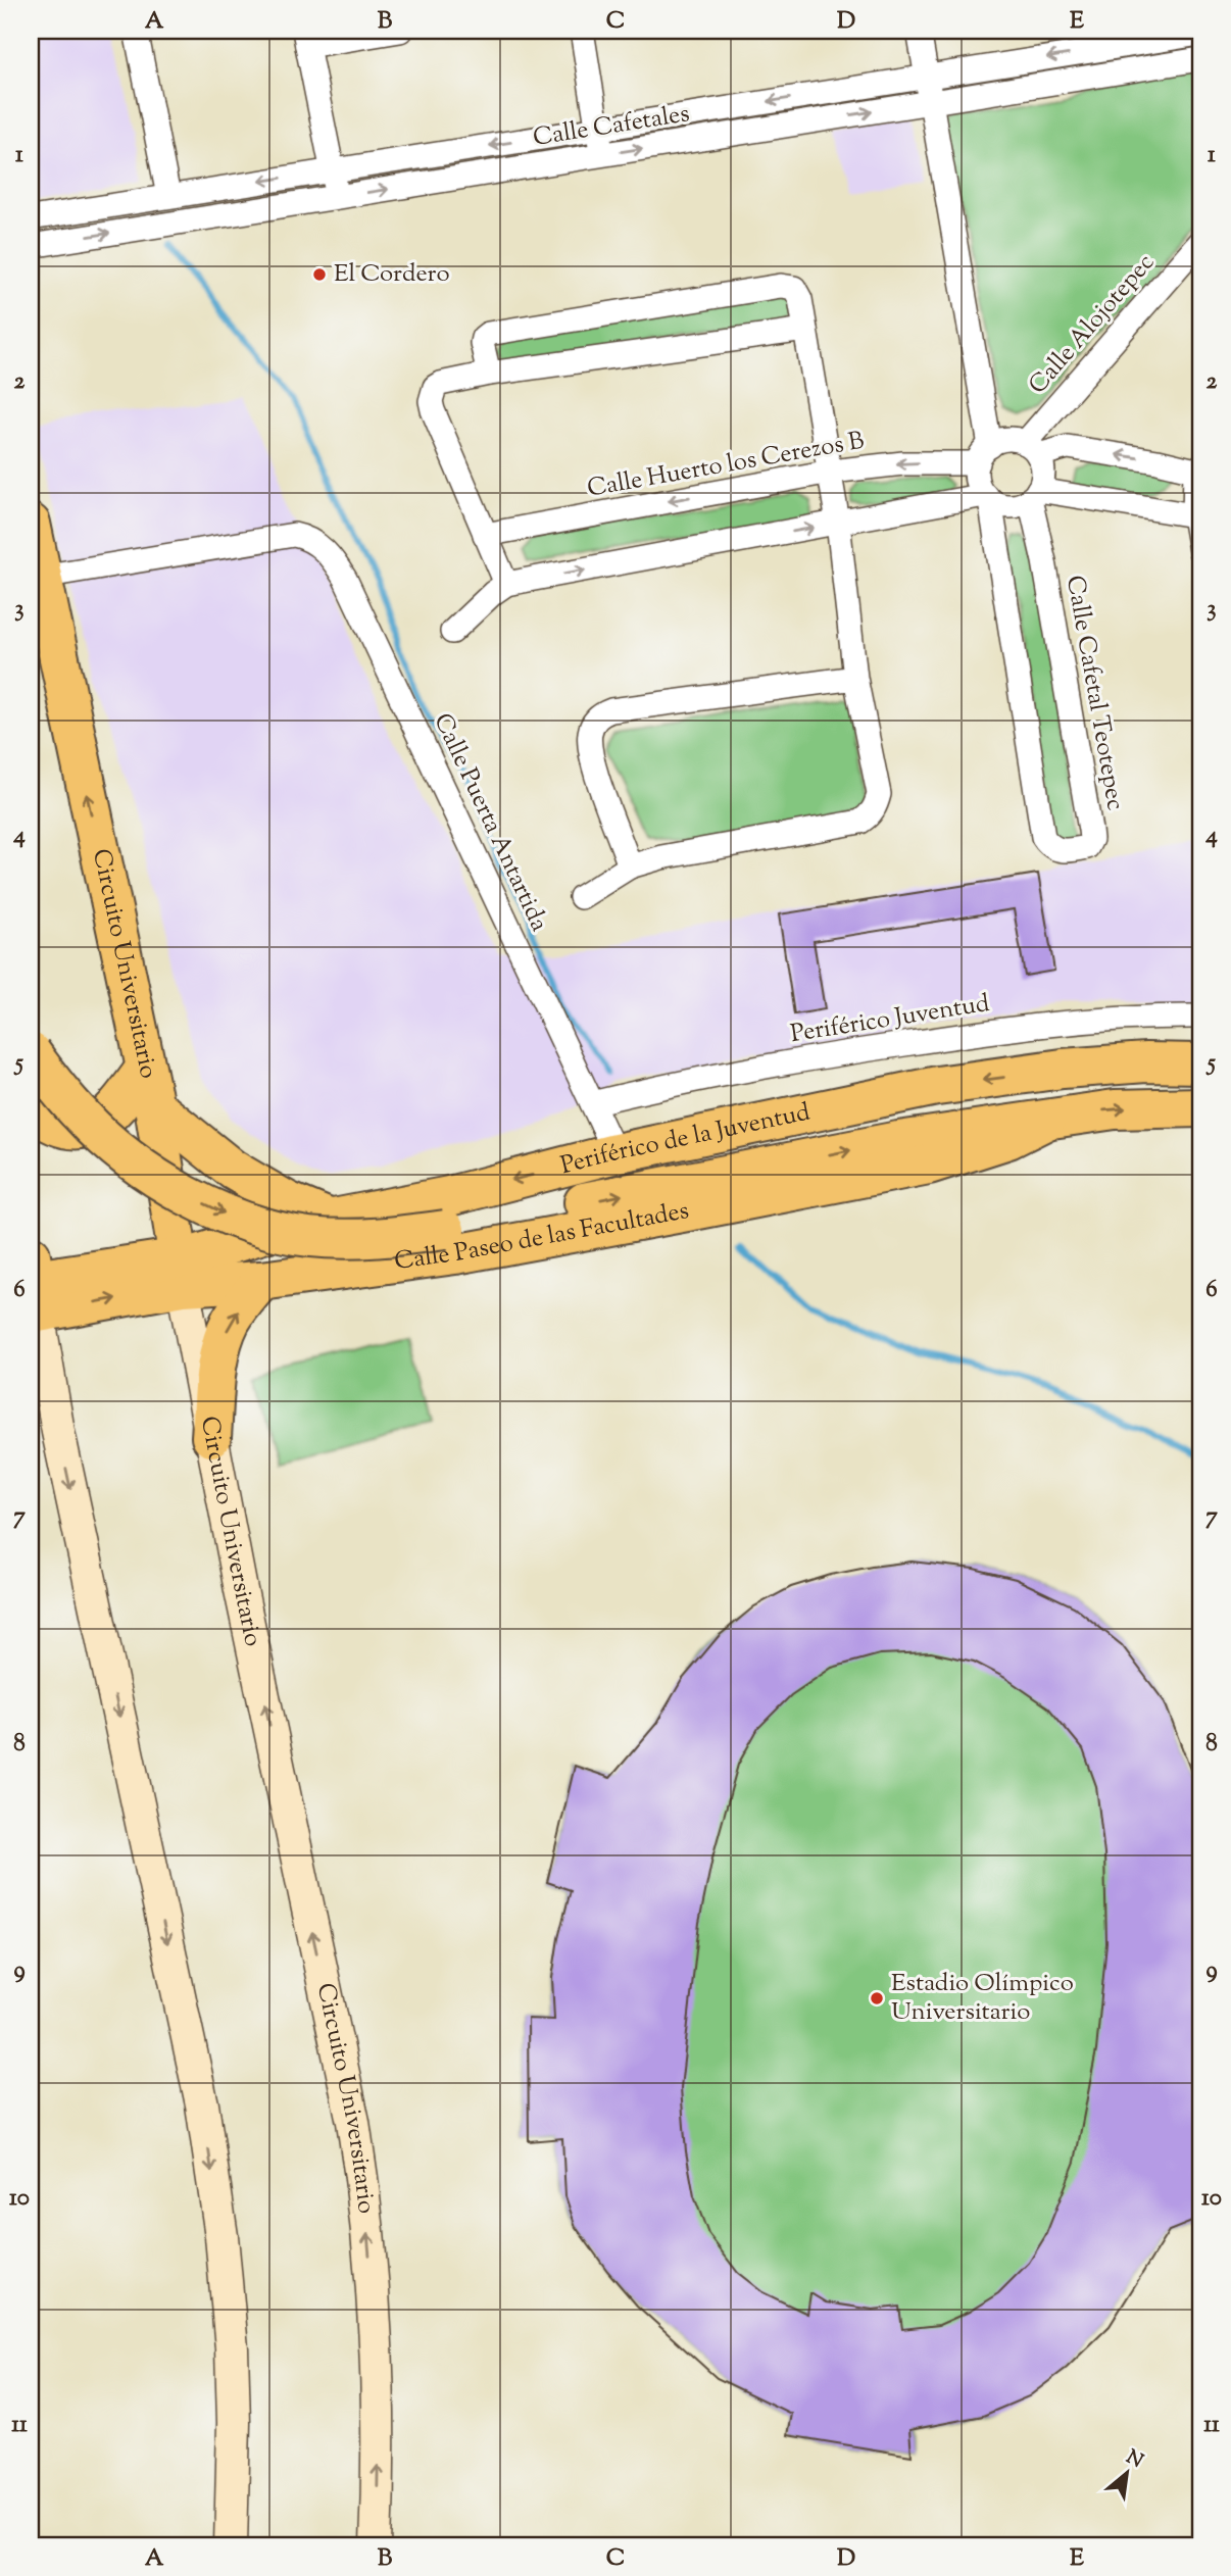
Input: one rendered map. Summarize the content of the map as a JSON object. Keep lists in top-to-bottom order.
{
  "streets": {
    "highway": ["Circuito Universitario", "Periférico de la Juventud", "Calle Paseo de las Facultades"],
    "street": [
      "Calle Cafetales",
      "Calle Alojotepec",
      "Calle Huerto los Cerezos B",
      "Calle Cafetal Teotepec",
      "Calle Puerta Antartida",
      "Periférico Juventud"
    ]
  },
  "crossings": [
    ["Calle Alojotepec", "Calle Huerto los Cerezos B"],
    ["Calle Alojotepec", "Calle Cafetal Teotepec"],
    ["Calle Huerto los Cerezos B", "Calle Cafetal Teotepec"],
    ["Calle Puerta Antartida", "Circuito Universitario"],
    ["Calle Puerta Antartida", "Periférico Juventud"],
    ["Calle Puerta Antartida", "Periférico de la Juventud"],
    ["Circuito Universitario", "Periférico de la Juventud"],
    ["Circuito Universitario", "Calle Paseo de las Facultades"],
    ["Periférico de la Juventud", "Calle Paseo de las Facultades"]
  ],
  "one_way": ["Circuito Universitario"],
  "places": ["El Cordero", "Estadio Olímpico Universitario"],
  "north": "top right",
  "grid": {
    "columns": [
      "A",
      "B",
      "C",
      "D",
      "E"
    ],
    "rows": [
      "1",
      "2",
      "3",
      "4",
      "5",
      "6",
      "7",
      "8",
      "9",
      "10",
      "11"
    ]
  }
}
